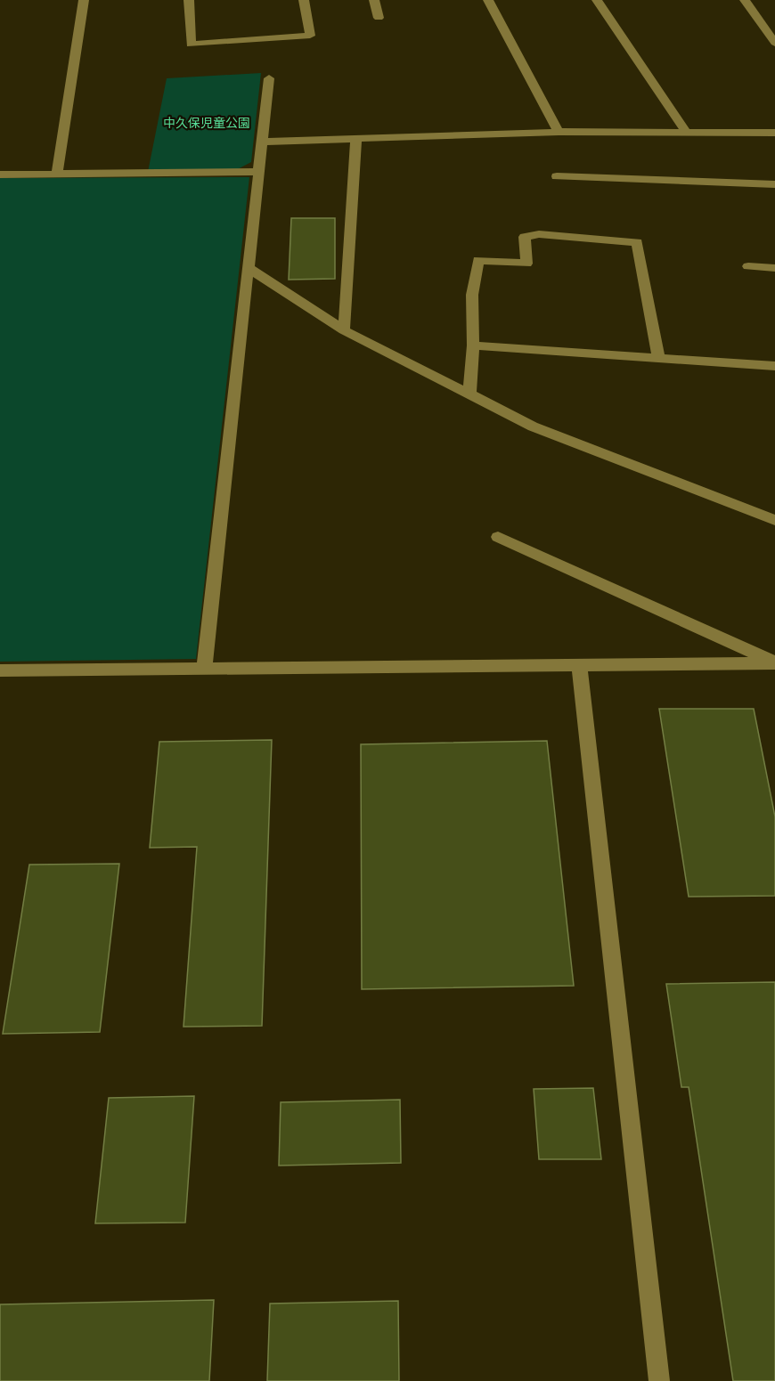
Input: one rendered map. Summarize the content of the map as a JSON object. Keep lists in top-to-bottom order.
{
  "parks": ["中久保児童公園"]
}
